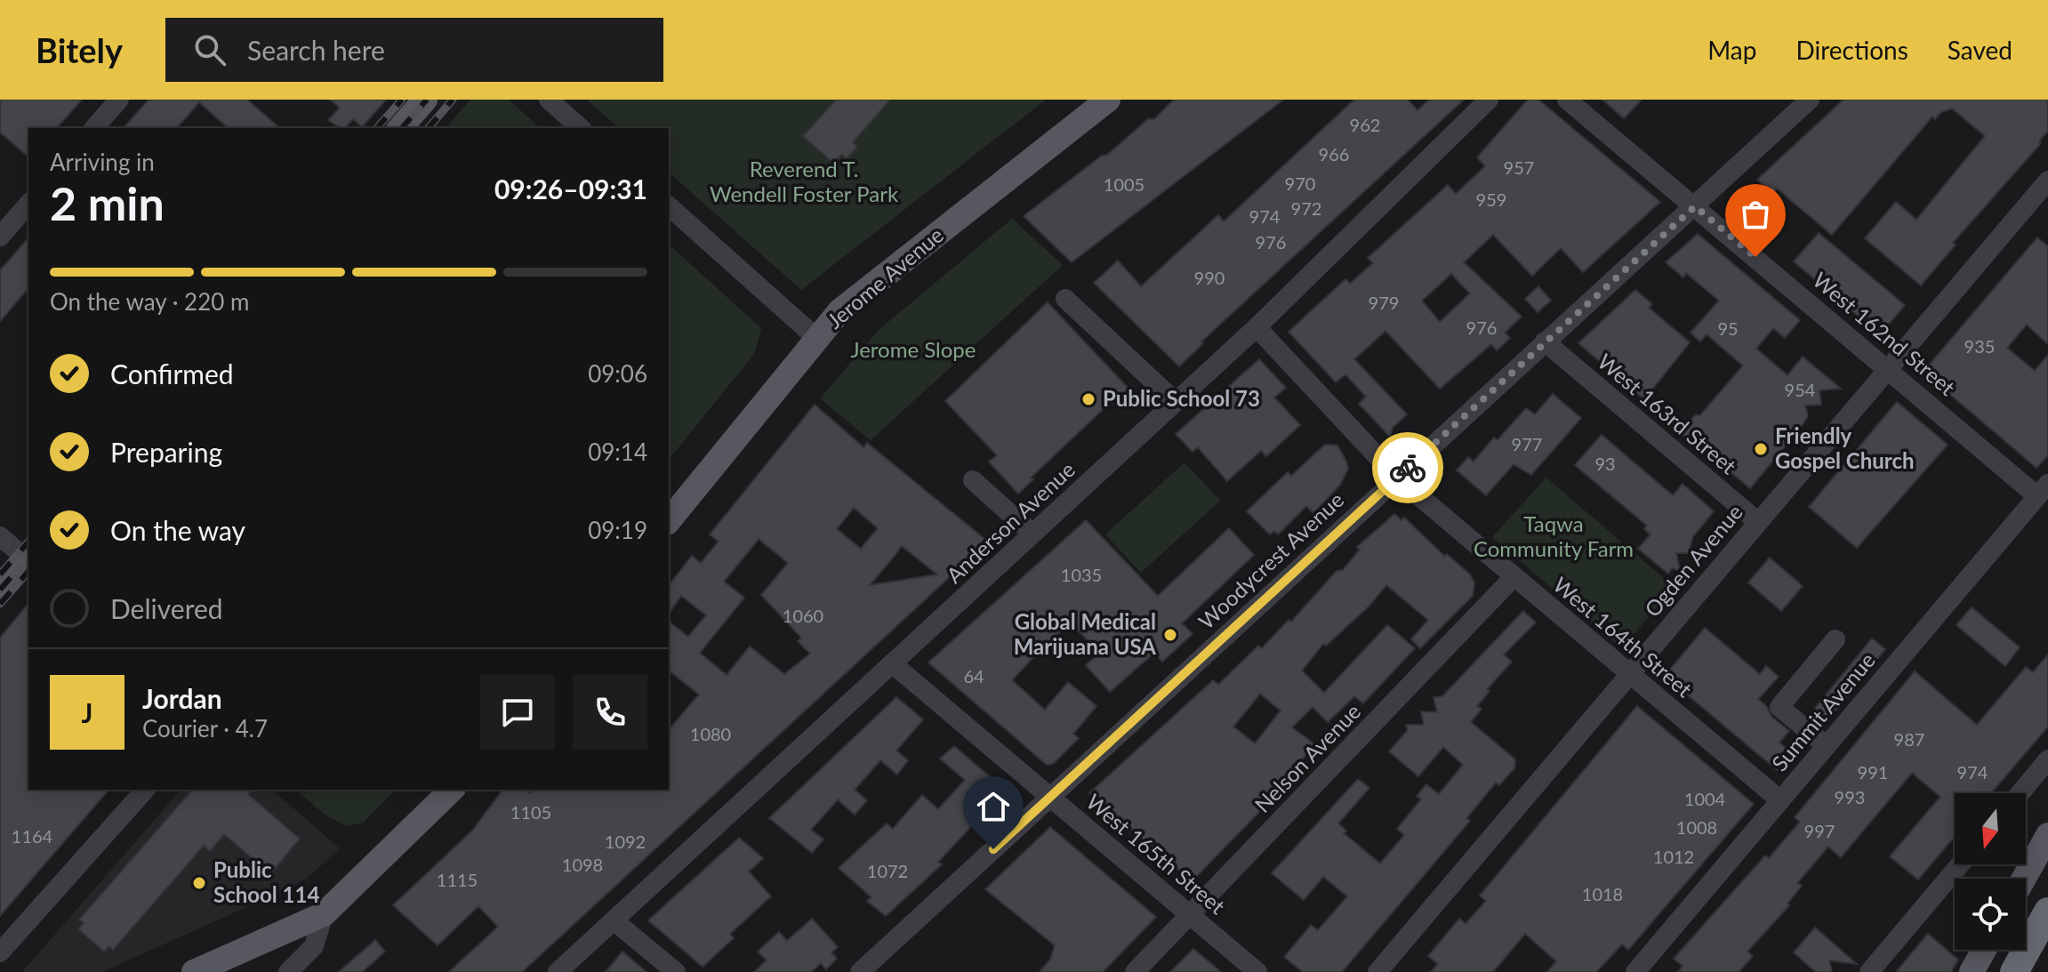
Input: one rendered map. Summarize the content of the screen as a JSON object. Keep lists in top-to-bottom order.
{
  "streets": {
    "main road": ["Jerome Avenue"],
    "street": [
      "West 162nd Street",
      "West 163rd Street",
      "Anderson Avenue",
      "Woodycrest Avenue",
      "Ogden Avenue",
      "West 164th Street",
      "Summit Avenue",
      "Nelson Avenue",
      "West 165th Street"
    ]
  },
  "crossings": [
    ["West 162nd Street", "Woodycrest Avenue"],
    ["West 162nd Street", "Ogden Avenue"],
    ["West 162nd Street", "Summit Avenue"],
    ["West 163rd Street", "Woodycrest Avenue"],
    ["West 163rd Street", "Ogden Avenue"],
    ["Anderson Avenue", "West 164th Street"],
    ["Anderson Avenue", "West 165th Street"],
    ["Woodycrest Avenue", "West 164th Street"],
    ["Woodycrest Avenue", "West 165th Street"],
    ["Ogden Avenue", "West 164th Street"],
    ["West 164th Street", "Summit Avenue"],
    ["West 164th Street", "Nelson Avenue"],
    ["Nelson Avenue", "West 165th Street"]
  ],
  "parks": ["Reverend T. Wendell Foster Park", "Jerome Slope", "Taqwa Community Farm"],
  "places": [
    "Public School 73",
    "Friendly Gospel Church",
    "Global Medical Marijuana USA",
    "Public School 114"
  ],
  "house_numbers": [
    "962",
    "966",
    "957",
    "970",
    "1005",
    "959",
    "972",
    "974",
    "976",
    "990",
    "979",
    "976",
    "95",
    "935",
    "954",
    "977",
    "93",
    "1035",
    "1060",
    "64",
    "1080",
    "987",
    "991",
    "974",
    "993",
    "1004",
    "1105",
    "1008",
    "997",
    "1164",
    "1092",
    "1012",
    "1098",
    "1072",
    "1115",
    "1018"
  ],
  "north": "bottom",
  "page": {
    "header": "Bitely",
    "search": "Search here",
    "nav": ["Map", "Directions", "Saved"],
    "heading": ["2 min", "Arriving in", "09:26–09:31"],
    "panel": ["Jordan", "Courier · 4.7"],
    "bar": "On the way · 220 m",
    "list": [
      ["Confirmed", "09:06"],
      ["Preparing", "09:14"],
      ["On the way", "09:19"],
      "Delivered"
    ],
    "round": "J"
  }
}
